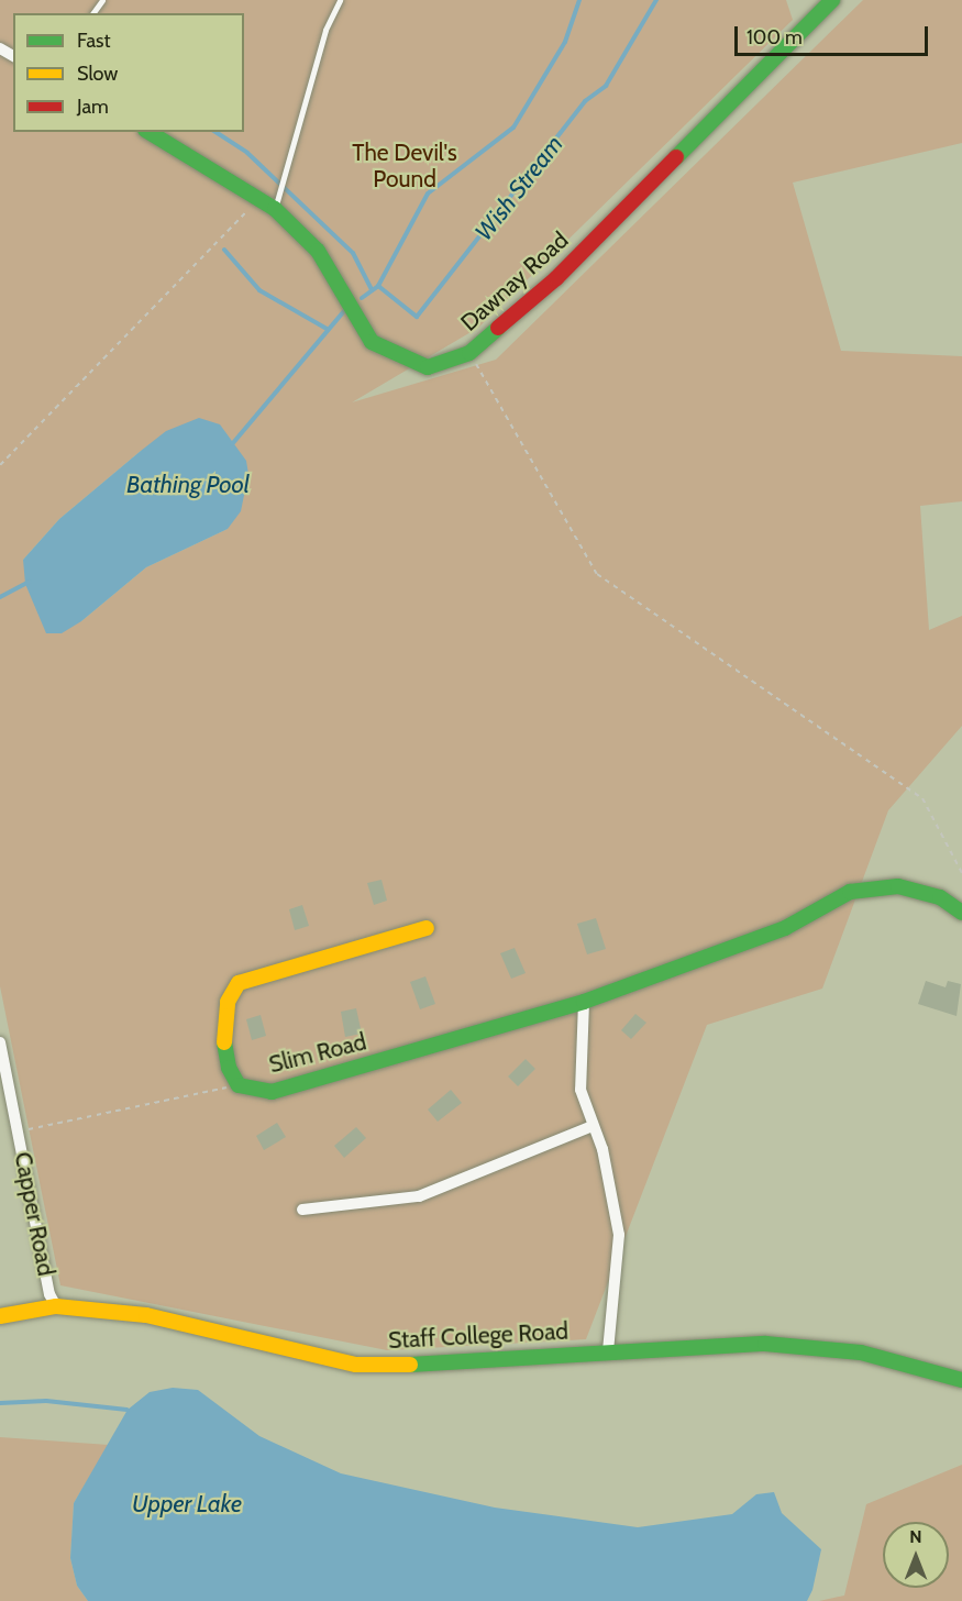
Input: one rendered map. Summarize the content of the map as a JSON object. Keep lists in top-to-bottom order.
{
  "streets": {
    "street": [
      "Dawnay Road",
      "Slim Road",
      "Capper Road",
      "Staff College Road"
    ]
  },
  "crossings": [
    ["Capper Road", "Staff College Road"]
  ],
  "water": ["Wish Stream", "Bathing Pool", "Upper Lake"],
  "parks": ["The Devil's Pound"],
  "legend": ["Fast", "Slow", "Jam"],
  "scale_bar": "100 m",
  "north": "top"
}
